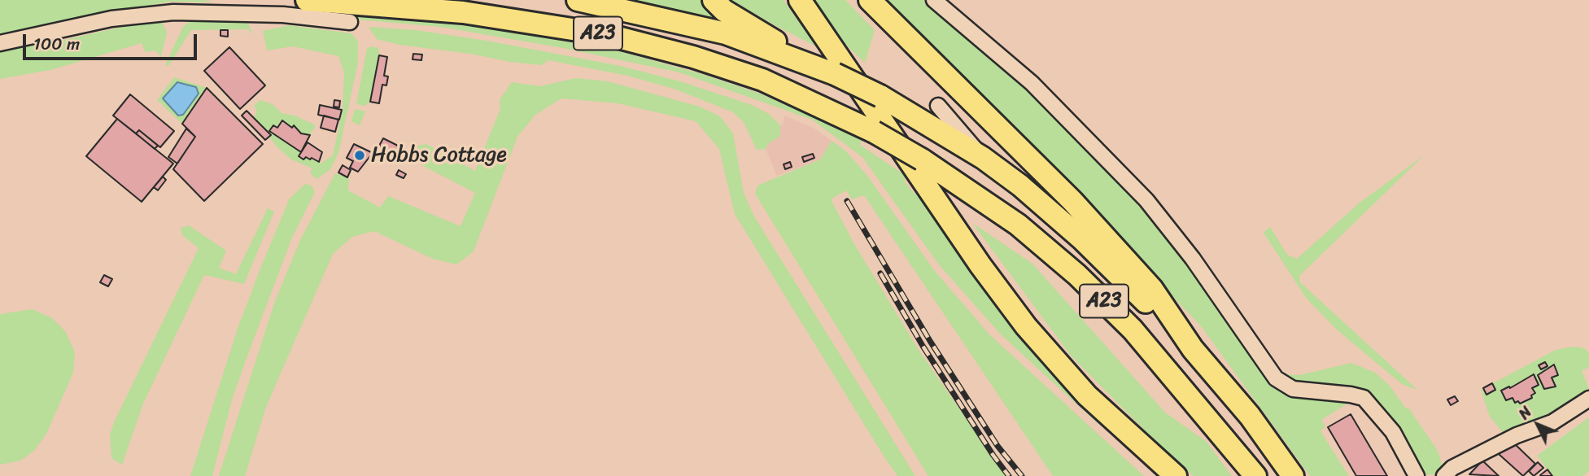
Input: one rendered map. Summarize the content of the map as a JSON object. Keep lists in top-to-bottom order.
{
  "streets": {
    "highway": ["A23"]
  },
  "places": ["Hobbs Cottage"],
  "scale_bar": "100 m",
  "north": "top left"
}
